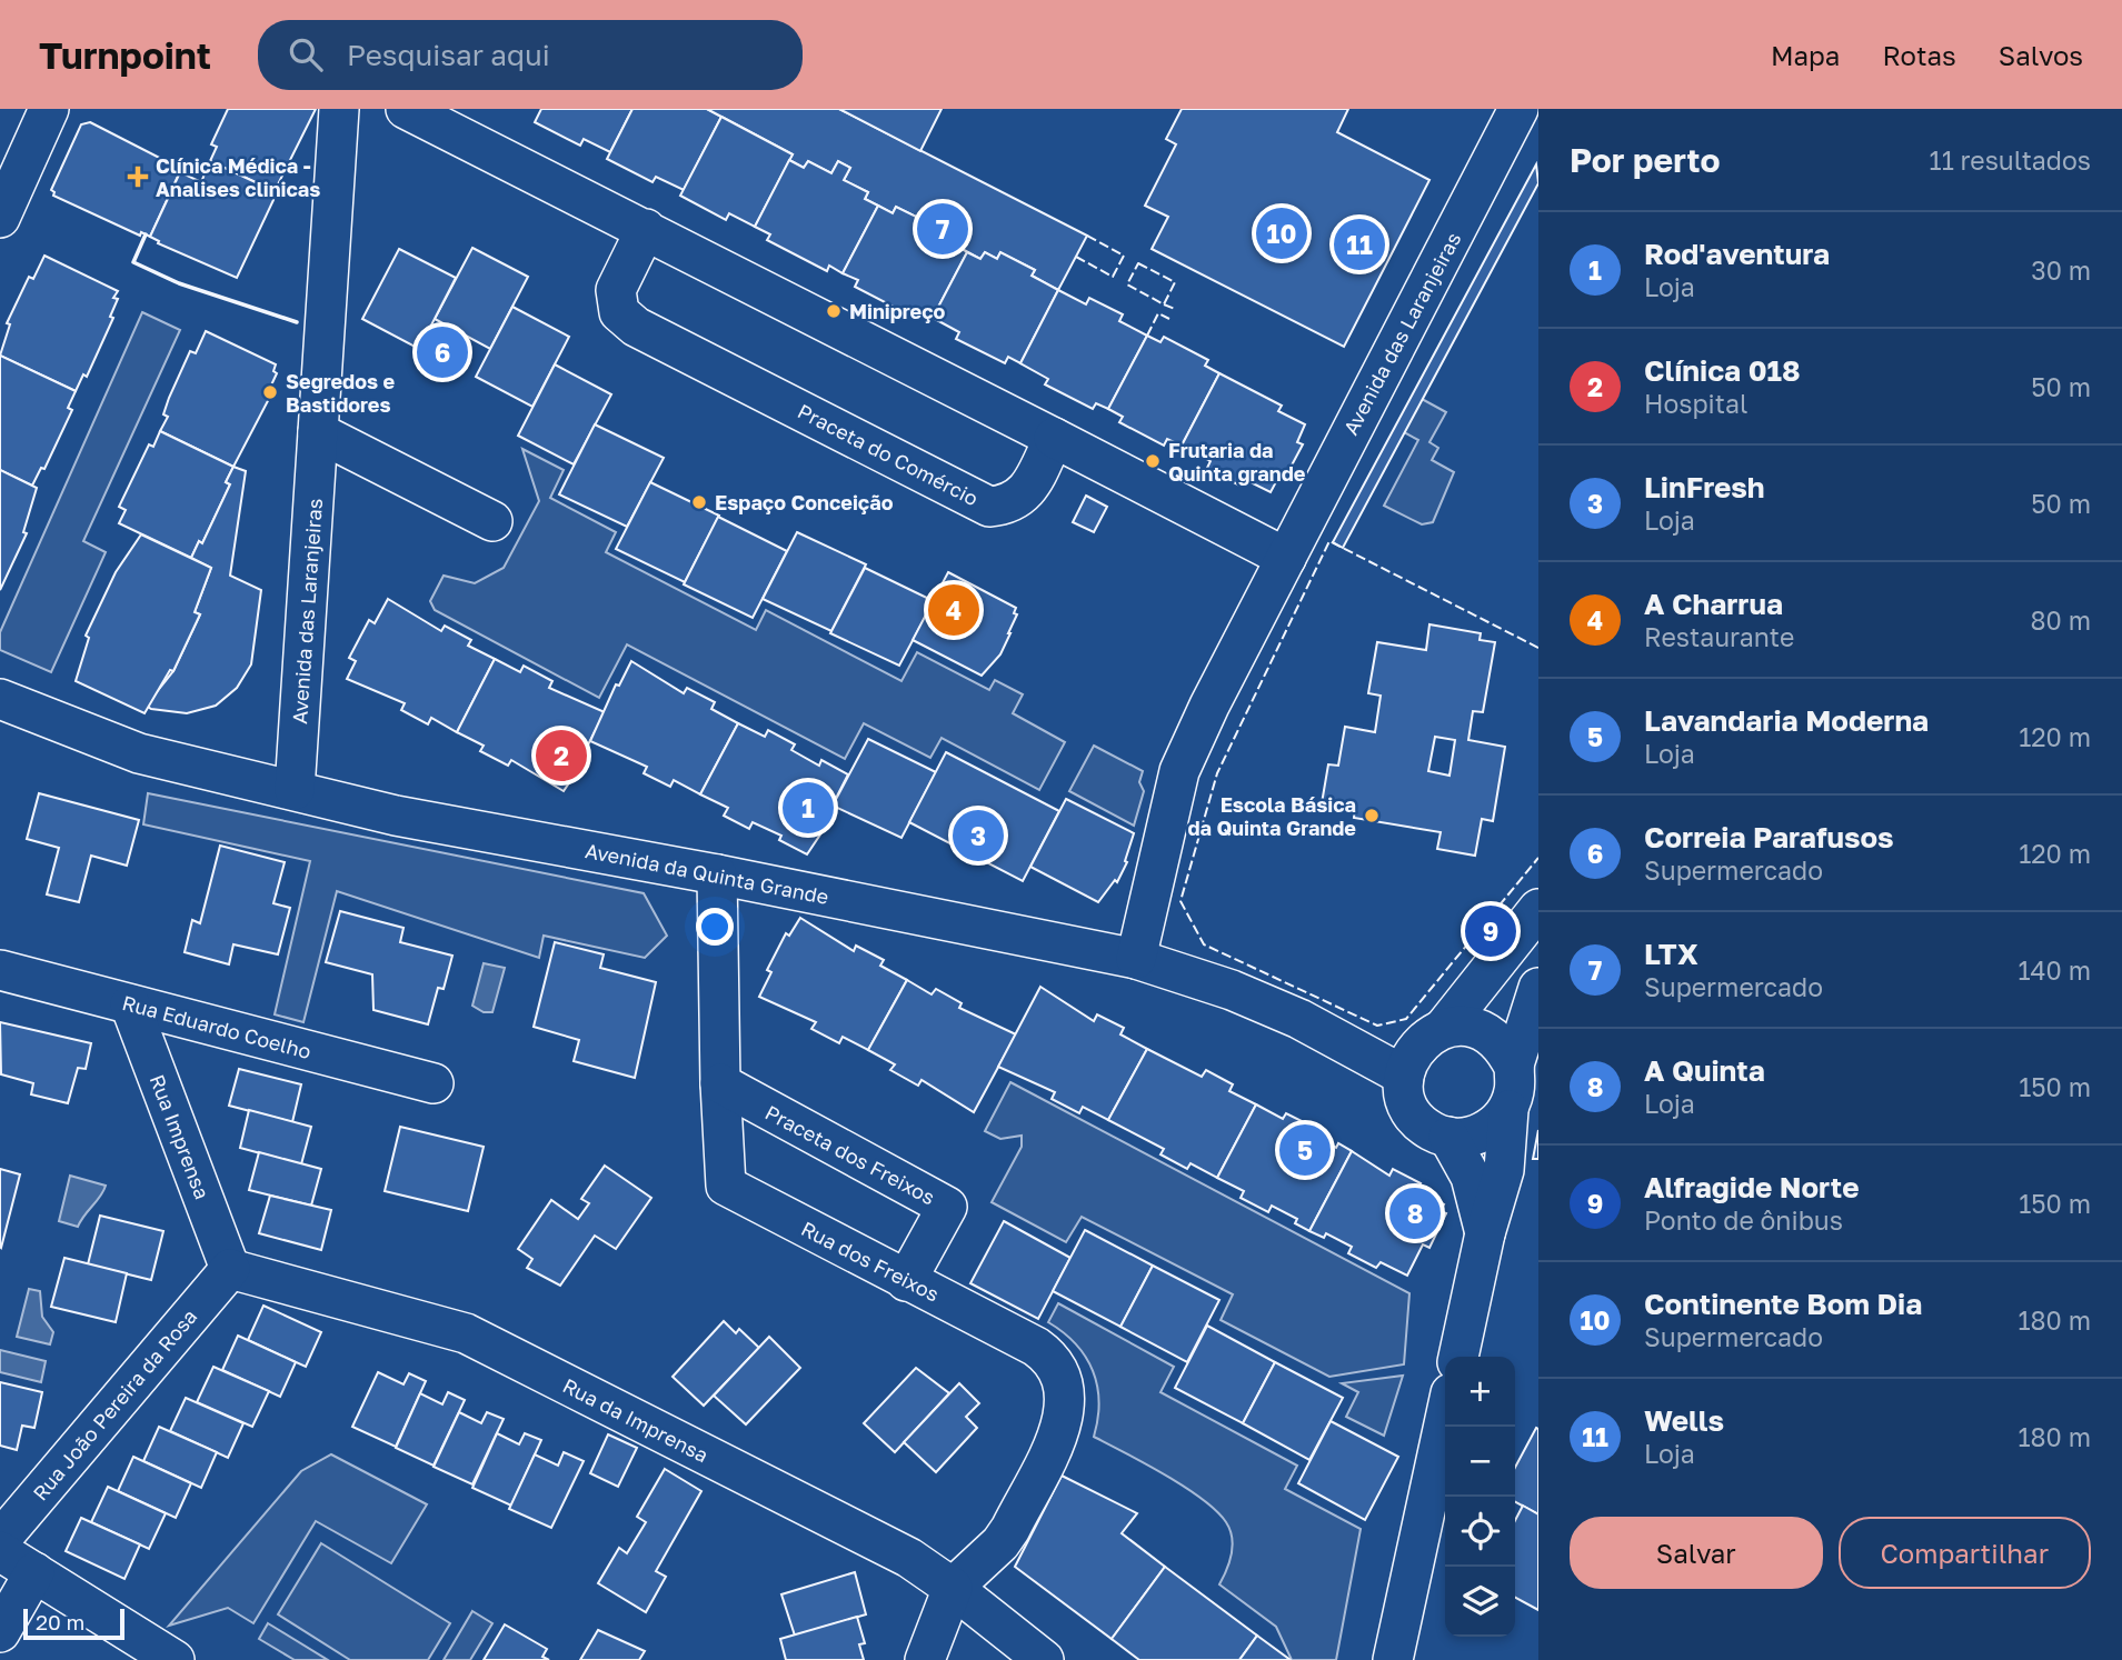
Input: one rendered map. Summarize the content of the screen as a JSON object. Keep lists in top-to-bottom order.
{
  "streets": {
    "street": [
      "Avenida das Laranjeiras",
      "Praceta do Comércio",
      "Avenida da Quinta Grande",
      "Rua Eduardo Coelho",
      "Rua Imprensa",
      "Praceta dos Freixos",
      "Rua dos Freixos",
      "Rua João Pereira da Rosa",
      "Rua da Imprensa"
    ]
  },
  "crossings": [
    ["Avenida das Laranjeiras", "Avenida da Quinta Grande"],
    ["Avenida da Quinta Grande", "Rua dos Freixos"],
    ["Rua Eduardo Coelho", "Rua Imprensa"],
    ["Rua Imprensa", "Rua João Pereira da Rosa"],
    ["Rua Imprensa", "Rua da Imprensa"],
    ["Praceta dos Freixos", "Rua dos Freixos"],
    ["Rua dos Freixos", "Rua da Imprensa"],
    ["Rua João Pereira da Rosa", "Rua da Imprensa"]
  ],
  "places": {
    "health": ["Clínica Médica - Analises clinicas"],
    "other": [
      "Minipreço",
      "Segredos e Bastidores",
      "Frutaria da Quinta grande",
      "Espaço Conceição",
      "Escola Básica da Quinta Grande"
    ]
  },
  "scale_bar": "20 m",
  "page": {
    "header": "Turnpoint",
    "search": "Pesquisar aqui",
    "nav": ["Mapa", "Rotas", "Salvos"],
    "heading": ["Por perto", "11 resultados"],
    "pins": [
      "7",
      "10",
      "11",
      "6",
      "4",
      "2",
      "1",
      "3",
      "9",
      "5",
      "8"
    ],
    "list": [
      {
        "mark": "1",
        "name": "Rod'aventura",
        "note": "Loja",
        "value": "30 m"
      },
      {
        "mark": "2",
        "name": "Clínica 018",
        "note": "Hospital",
        "value": "50 m"
      },
      {
        "mark": "3",
        "name": "LinFresh",
        "note": "Loja",
        "value": "50 m"
      },
      {
        "mark": "4",
        "name": "A Charrua",
        "note": "Restaurante",
        "value": "80 m"
      },
      {
        "mark": "5",
        "name": "Lavandaria Moderna",
        "note": "Loja",
        "value": "120 m"
      },
      {
        "mark": "6",
        "name": "Correia Parafusos",
        "note": "Supermercado",
        "value": "120 m"
      },
      {
        "mark": "7",
        "name": "LTX",
        "note": "Supermercado",
        "value": "140 m"
      },
      {
        "mark": "8",
        "name": "A Quinta",
        "note": "Loja",
        "value": "150 m"
      },
      {
        "mark": "9",
        "name": "Alfragide Norte",
        "note": "Ponto de ônibus",
        "value": "150 m"
      },
      {
        "mark": "10",
        "name": "Continente Bom Dia",
        "note": "Supermercado",
        "value": "180 m"
      },
      {
        "mark": "11",
        "name": "Wells",
        "note": "Loja",
        "value": "180 m"
      }
    ],
    "map_buttons": ["+", "−"],
    "buttons": ["Salvar", "Compartilhar"],
    "scale": "20 m"
  }
}
